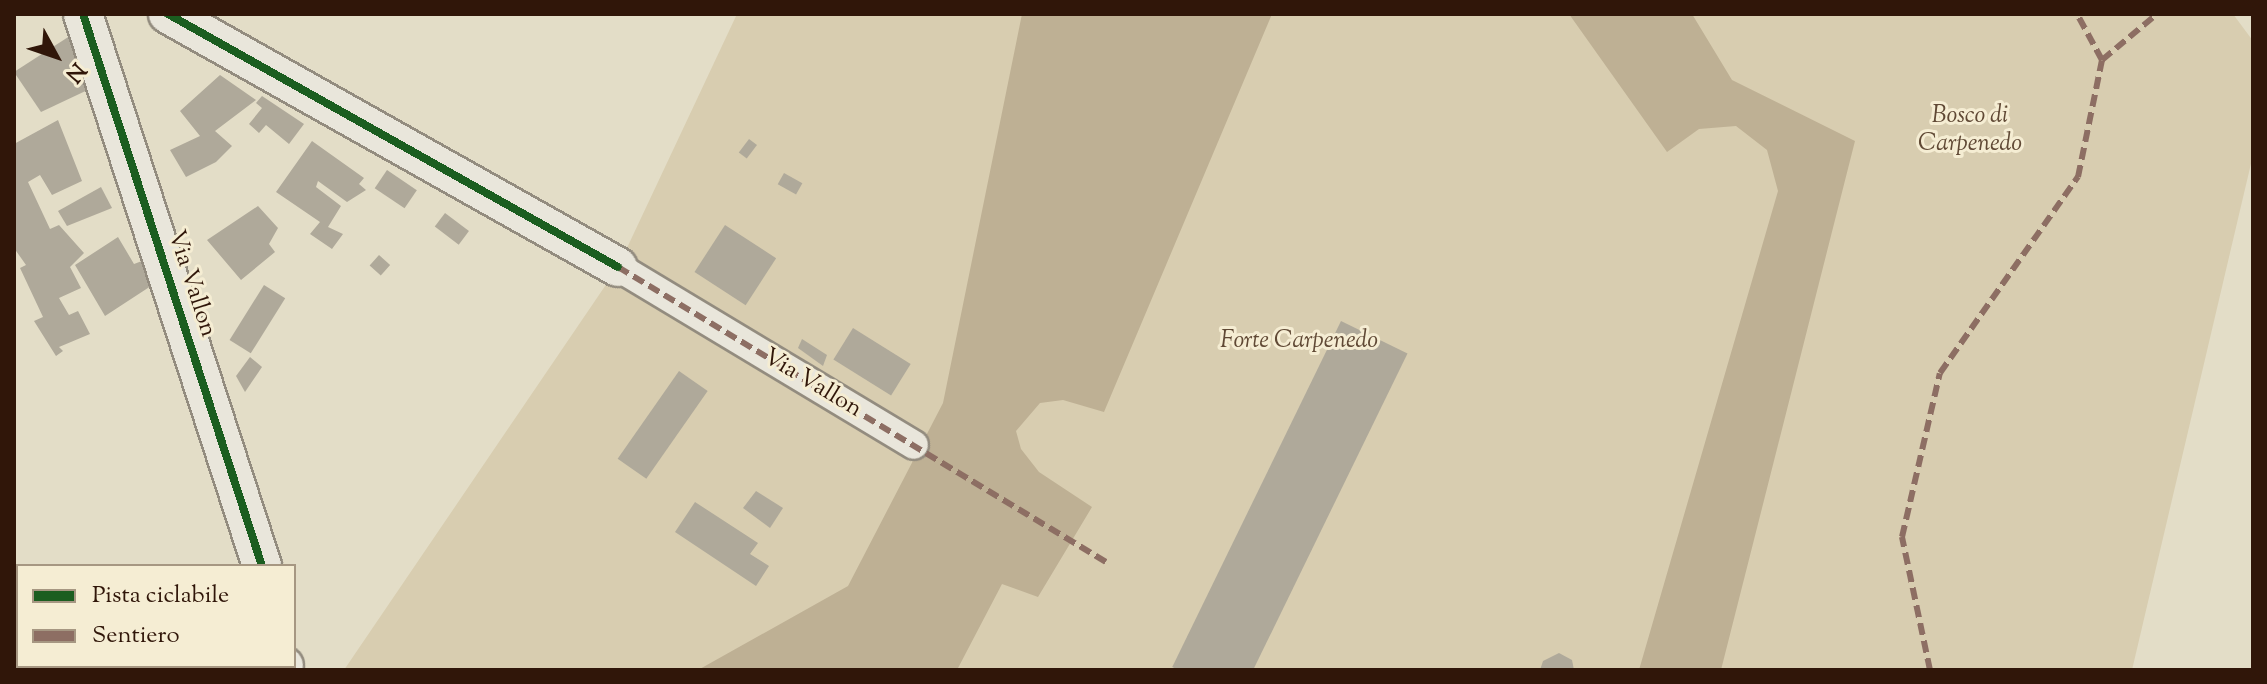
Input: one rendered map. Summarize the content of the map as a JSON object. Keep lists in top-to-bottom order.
{
  "streets": {
    "street": ["Via Vallon"]
  },
  "parks": ["Bosco di Carpenedo", "Forte Carpenedo"],
  "legend": ["Pista ciclabile", "Sentiero"],
  "north": "bottom right"
}
